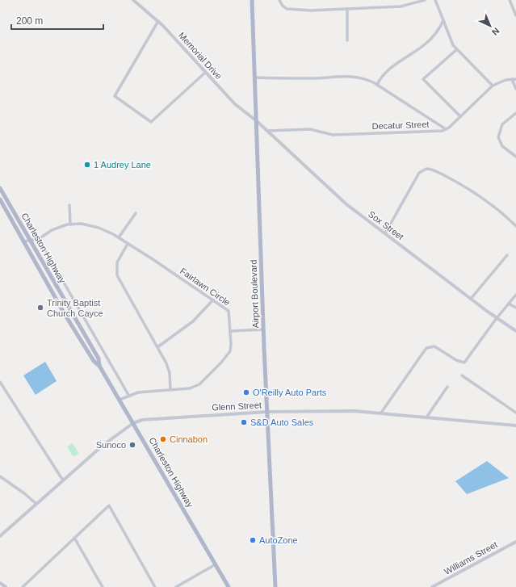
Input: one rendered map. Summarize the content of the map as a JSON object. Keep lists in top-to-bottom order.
{
  "streets": {
    "main road": ["Charleston Highway", "Airport Boulevard"],
    "street": [
      "Memorial Drive",
      "Decatur Street",
      "Sox Street",
      "Fairlawn Circle",
      "Glenn Street",
      "Williams Street"
    ]
  },
  "crossings": [
    ["Memorial Drive", "Sox Street"],
    ["Memorial Drive", "Airport Boulevard"],
    ["Decatur Street", "Sox Street"],
    ["Sox Street", "Airport Boulevard"],
    ["Charleston Highway", "Fairlawn Circle"],
    ["Charleston Highway", "Glenn Street"],
    ["Airport Boulevard", "Glenn Street"]
  ],
  "places": [
    "1 Audrey Lane",
    "Trinity Baptist Church Cayce",
    "O'Reilly Auto Parts",
    "S&D Auto Sales",
    "Cinnabon",
    "Sunoco",
    "AutoZone"
  ],
  "scale_bar": "200 m",
  "north": "bottom right"
}
